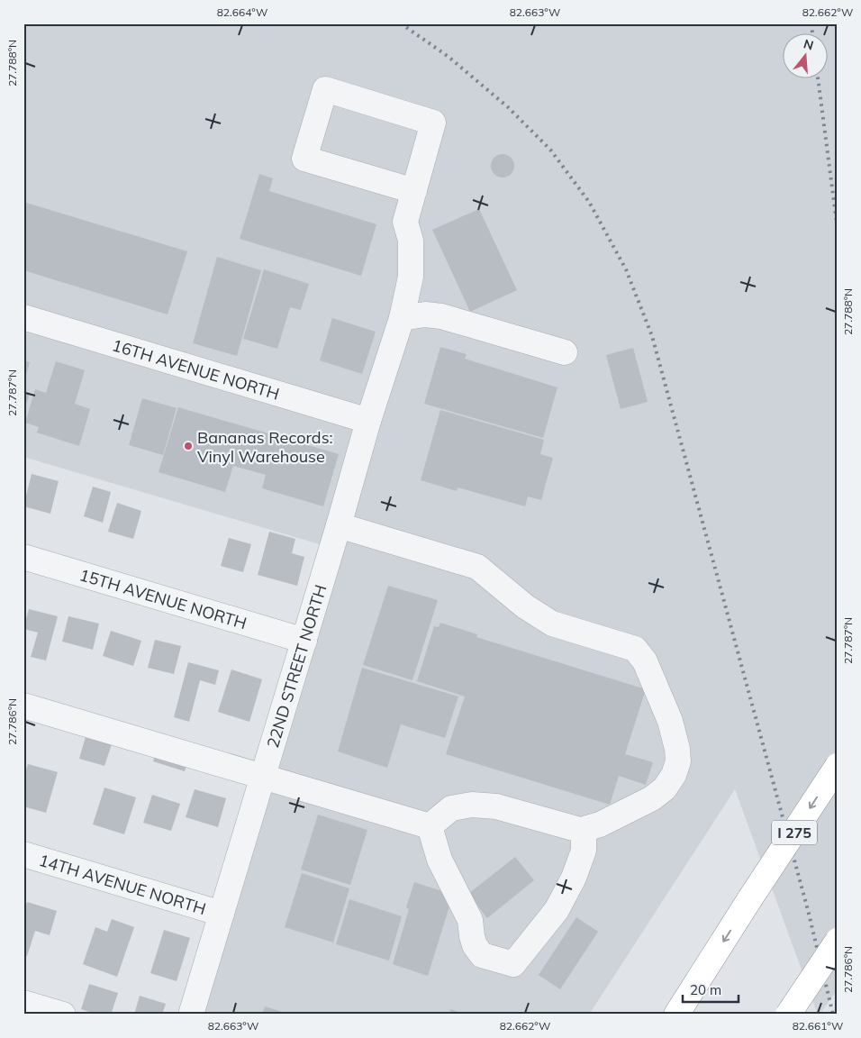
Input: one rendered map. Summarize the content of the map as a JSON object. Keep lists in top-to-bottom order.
{
  "streets": {
    "highway": ["I 275"],
    "street": [
      "16TH AVENUE NORTH",
      "15TH AVENUE NORTH",
      "22ND STREET NORTH",
      "14TH AVENUE NORTH"
    ]
  },
  "crossings": [
    ["16TH AVENUE NORTH", "22ND STREET NORTH"],
    ["15TH AVENUE NORTH", "22ND STREET NORTH"],
    ["22ND STREET NORTH", "14TH AVENUE NORTH"]
  ],
  "places": ["Bananas Records: Vinyl Warehouse"],
  "scale_bar": "20 m",
  "north": "top",
  "coordinates": [
    "82.664°W",
    "82.663°W",
    "82.662°W",
    "27.788°N",
    "27.787°N",
    "27.786°N",
    "82.661°W"
  ]
}
